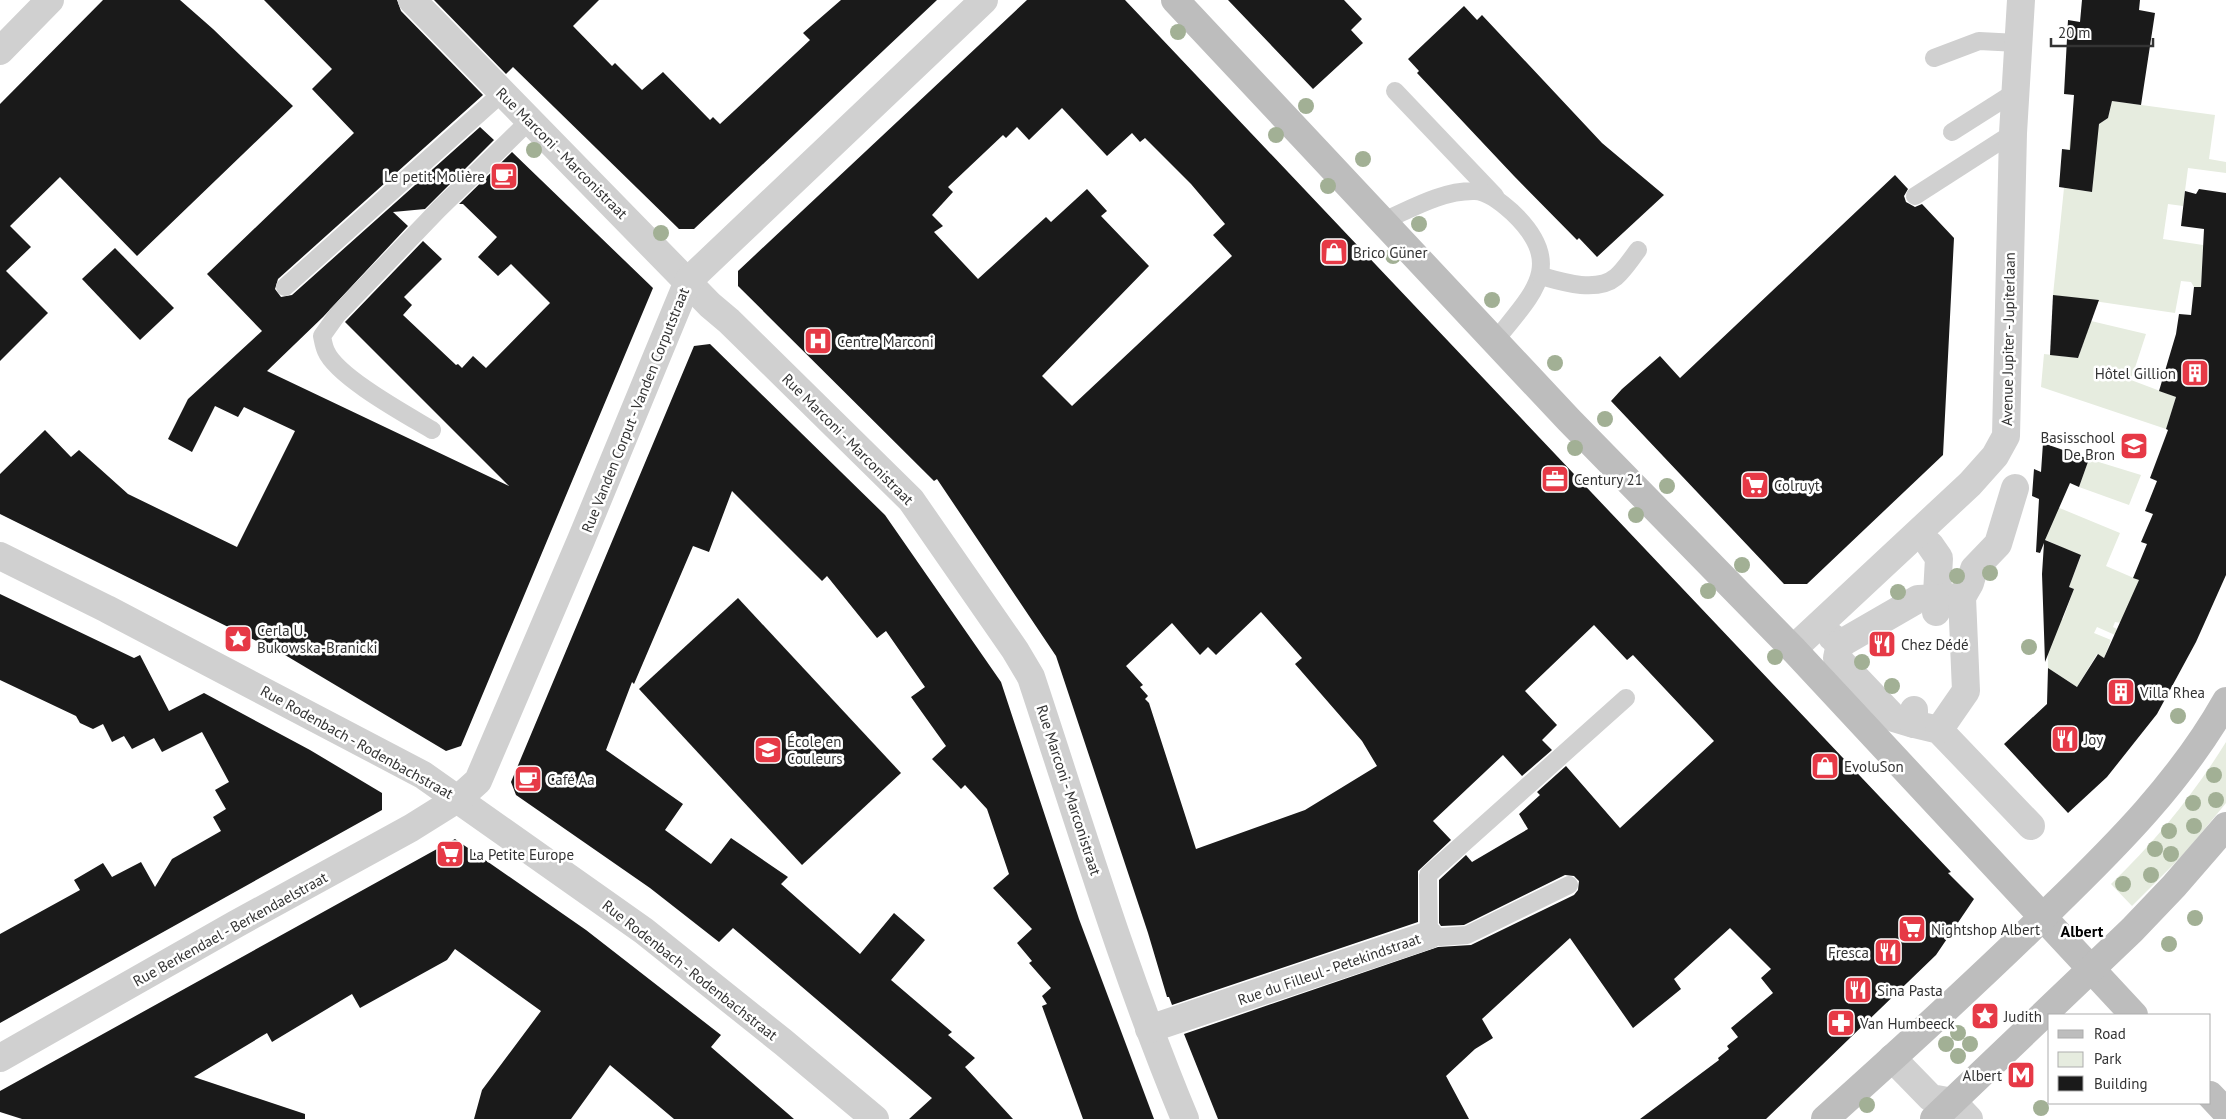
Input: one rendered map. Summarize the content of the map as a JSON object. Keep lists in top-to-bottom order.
{
  "streets": {
    "street": [
      "Rue Marconi - Marconistraat",
      "Avenue Jupiter - Jupiterlaan",
      "Rue Vanden Corput - Vanden Corputstraat",
      "Rue Rodenbach - Rodenbachstraat",
      "Rue Berkendael - Berkendaelstraat",
      "Rue du Filleul - Petekindstraat"
    ]
  },
  "crossings": [
    ["Rue Marconi - Marconistraat", "Rue Vanden Corput - Vanden Corputstraat"],
    ["Rue Marconi - Marconistraat", "Rue du Filleul - Petekindstraat"],
    ["Rue Vanden Corput - Vanden Corputstraat", "Rue Rodenbach - Rodenbachstraat"],
    ["Rue Vanden Corput - Vanden Corputstraat", "Rue Berkendael - Berkendaelstraat"],
    ["Rue Rodenbach - Rodenbachstraat", "Rue Berkendael - Berkendaelstraat"]
  ],
  "districts": ["Albert"],
  "places": {
    "cafe": ["Le petit Molière", "Café Aa"],
    "shop": ["Brico Güner", "EvoluSon"],
    "hospital": ["Centre Marconi"],
    "building": ["Hôtel Gillion", "Villa Rhea"],
    "school or university": ["Basisschool De Bron", "École en Couleurs"],
    "office": ["Century 21"],
    "supermarket": ["Colruyt", "La Petite Europe", "Nightshop Albert"],
    "place": ["Cerla U. Bukowska-Branicki", "Judith"],
    "restaurant": [
      "Chez Dédé",
      "Joy",
      "Fresca",
      "Sina Pasta"
    ],
    "pharmacy": ["Van Humbeeck"],
    "metro station": ["Albert"]
  },
  "legend": ["Road", "Park", "Building"],
  "scale_bar": "20 m"
}
